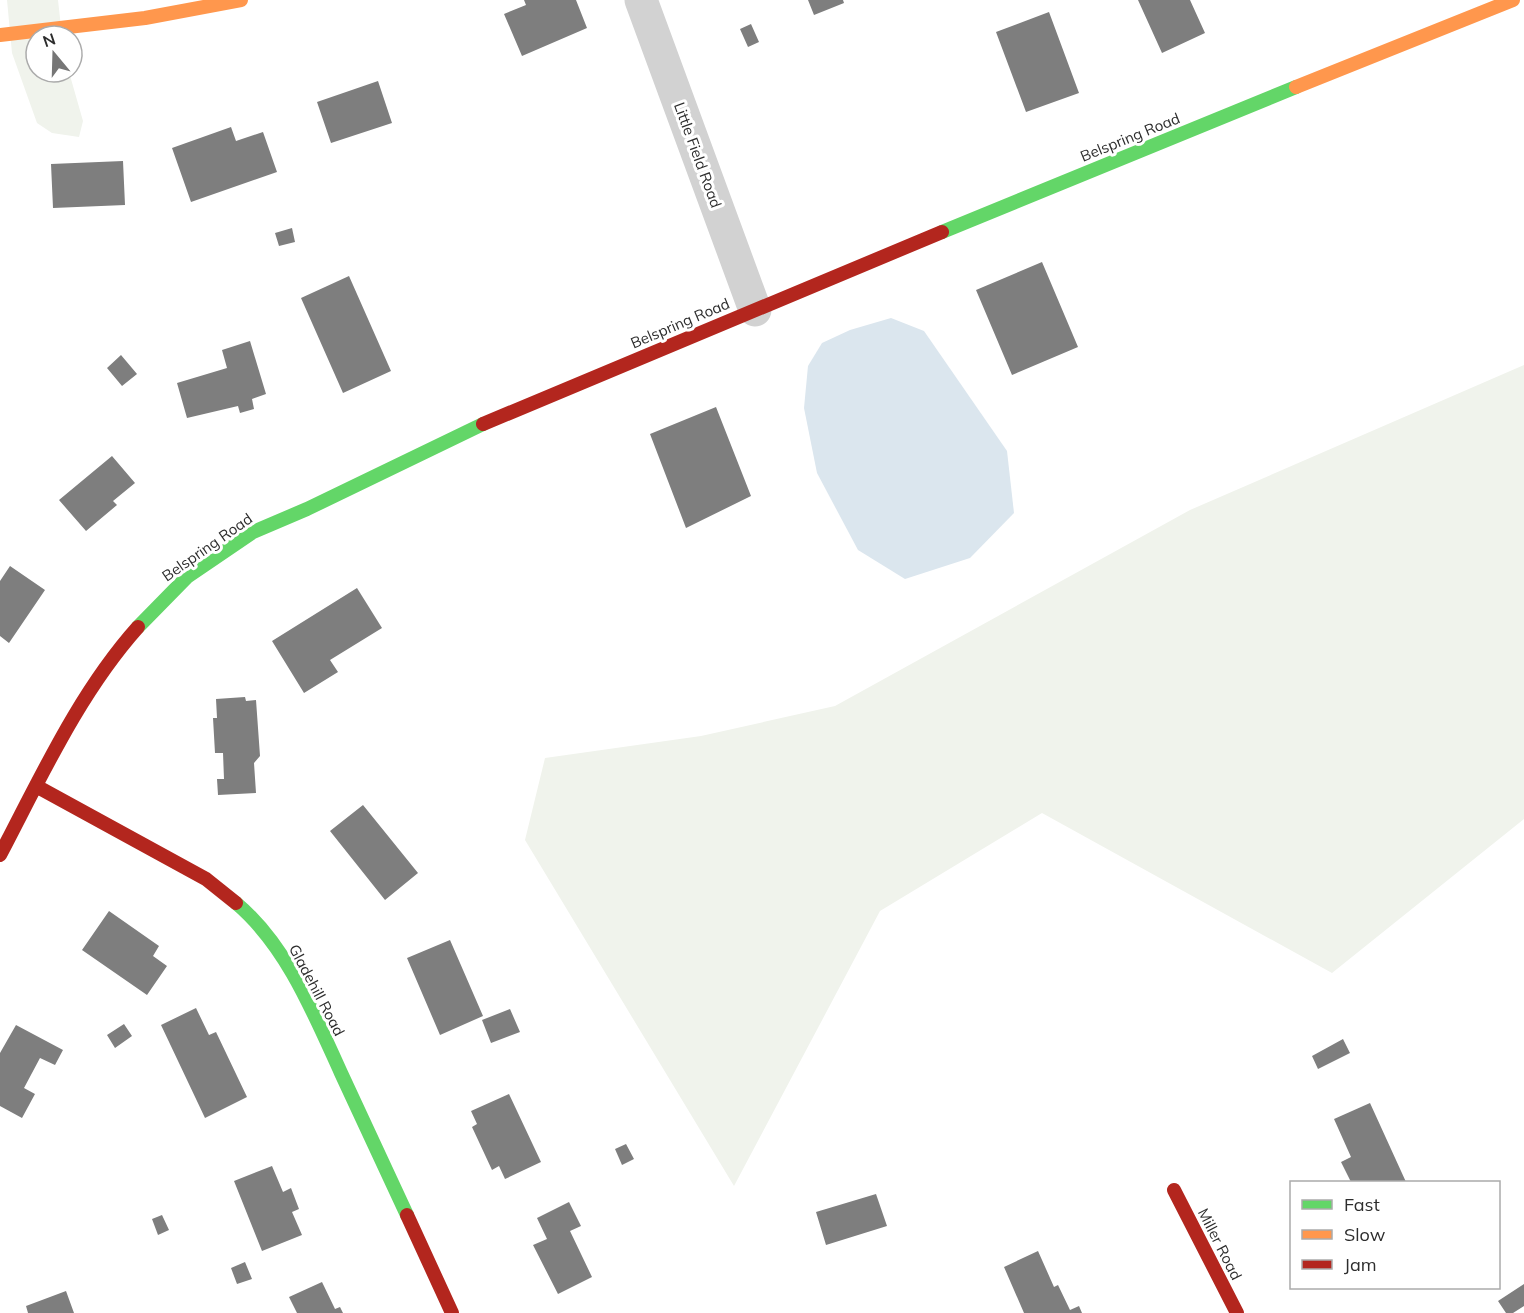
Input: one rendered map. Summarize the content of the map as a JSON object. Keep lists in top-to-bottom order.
{
  "streets": {
    "street": [
      "Belspring Road",
      "Little Field Road",
      "Gladehill Road",
      "Miller Road"
    ]
  },
  "crossings": [
    ["Belspring Road", "Little Field Road"],
    ["Belspring Road", "Gladehill Road"]
  ],
  "legend": ["Fast", "Slow", "Jam"],
  "north": "top"
}
